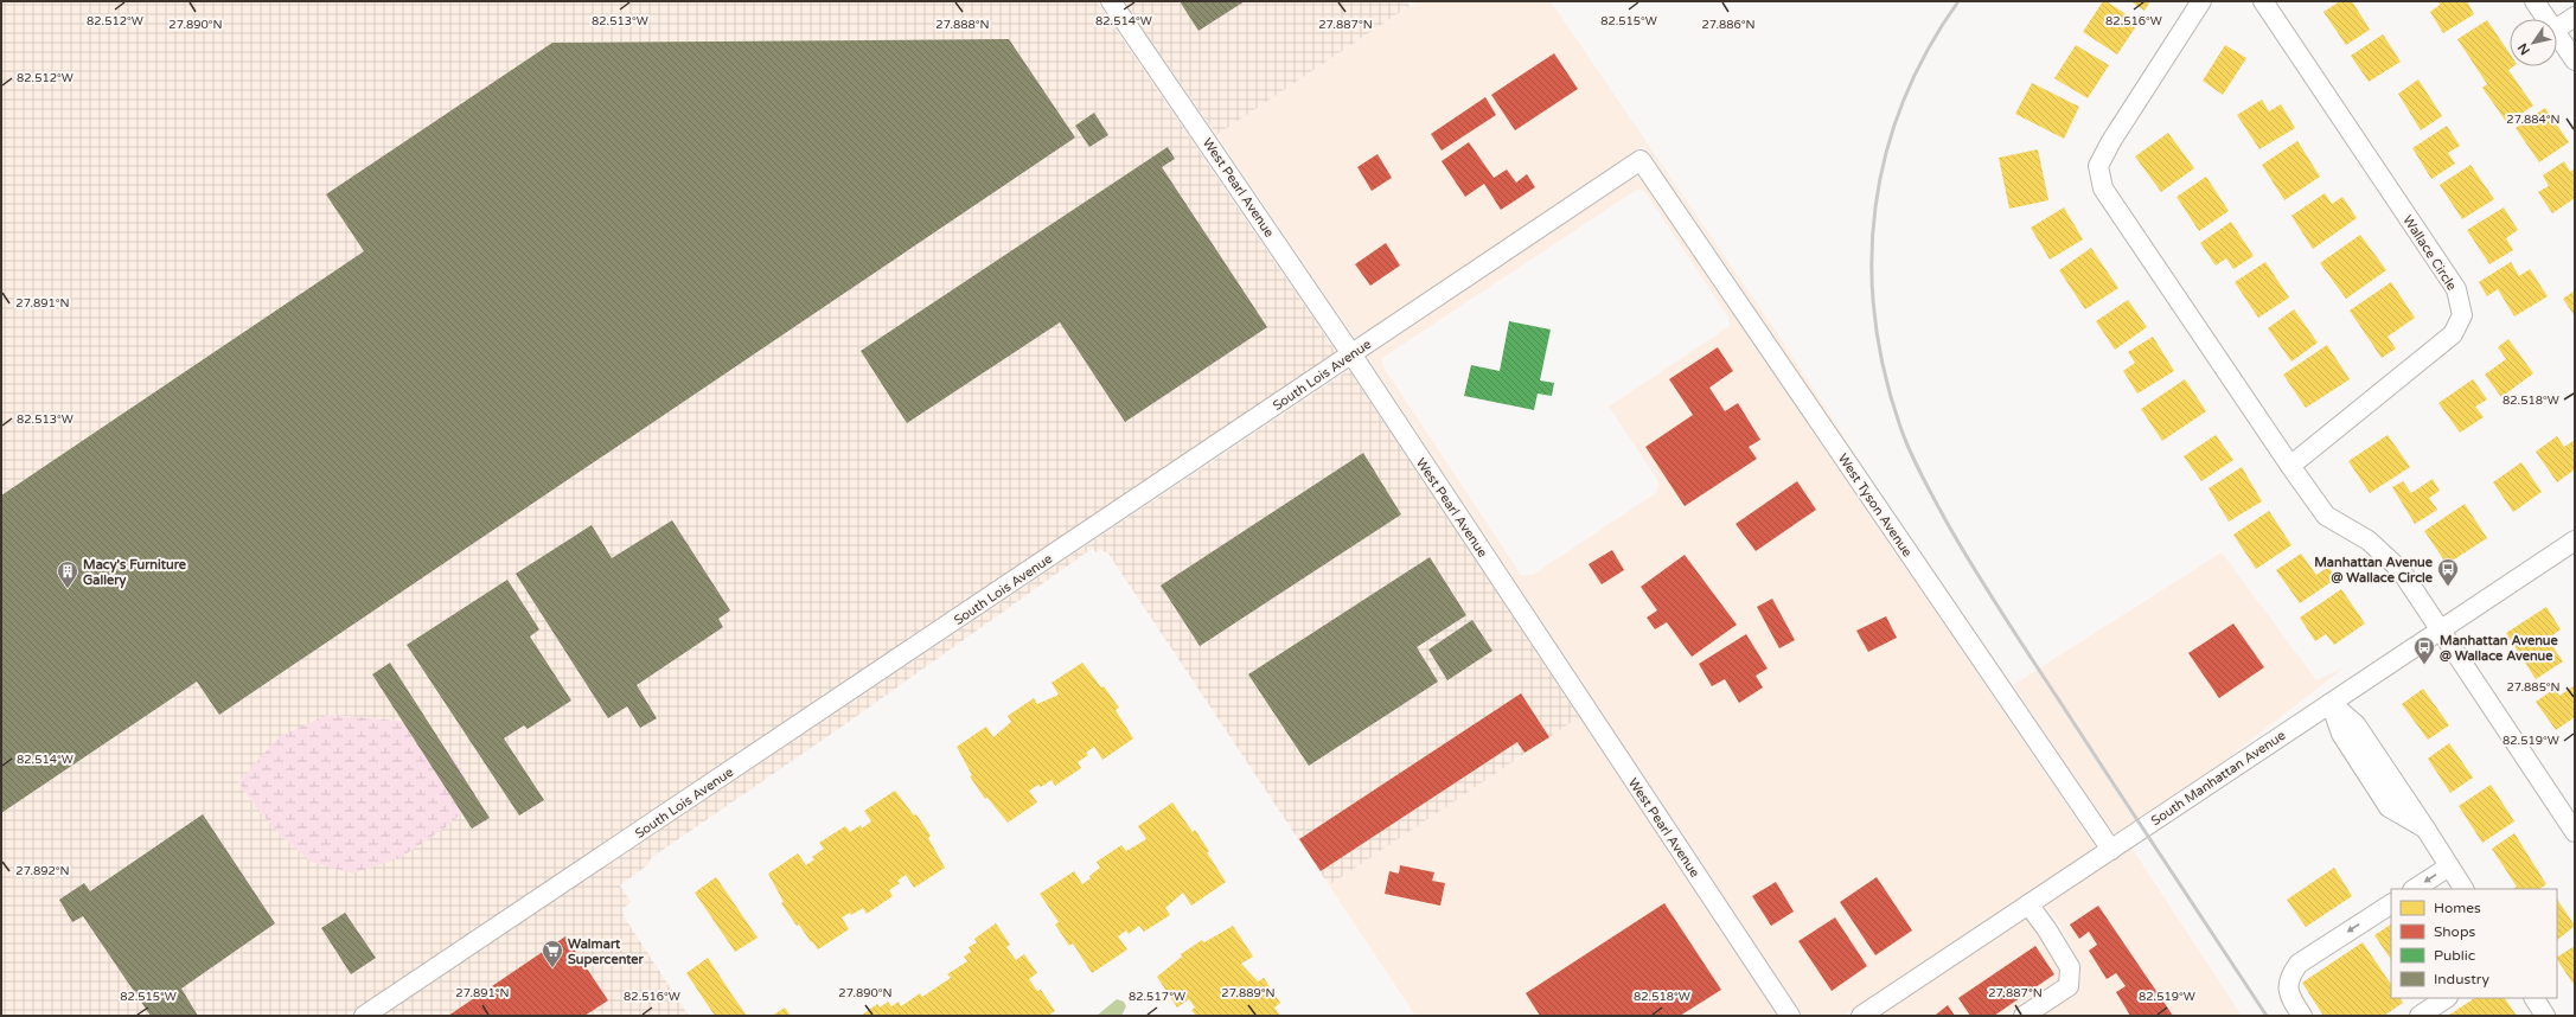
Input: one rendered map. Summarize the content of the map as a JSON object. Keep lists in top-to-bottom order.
{
  "streets": {
    "street": [
      "West Pearl Avenue",
      "Wallace Circle",
      "South Lois Avenue",
      "West Tyson Avenue",
      "South Manhattan Avenue"
    ]
  },
  "crossings": [
    ["West Pearl Avenue", "South Lois Avenue"],
    ["South Lois Avenue", "West Tyson Avenue"],
    ["West Tyson Avenue", "South Manhattan Avenue"]
  ],
  "places": {
    "bus stop": ["Manhattan Avenue @ Wallace Circle", "Manhattan Avenue @ Wallace Avenue"],
    "building": ["Macy's Furniture Gallery"],
    "supermarket": ["Walmart Supercenter"]
  },
  "legend": [
    "Homes",
    "Shops",
    "Public",
    "Industry"
  ],
  "north": "bottom left",
  "coordinates": [
    "82.512°W",
    "82.513°W",
    "82.514°W",
    "82.515°W",
    "82.516°W",
    "27.890°N",
    "27.888°N",
    "27.887°N",
    "27.886°N",
    "27.884°N",
    "27.891°N",
    "82.518°W",
    "27.885°N",
    "82.519°W",
    "27.892°N",
    "27.889°N",
    "82.517°W"
  ]
}
